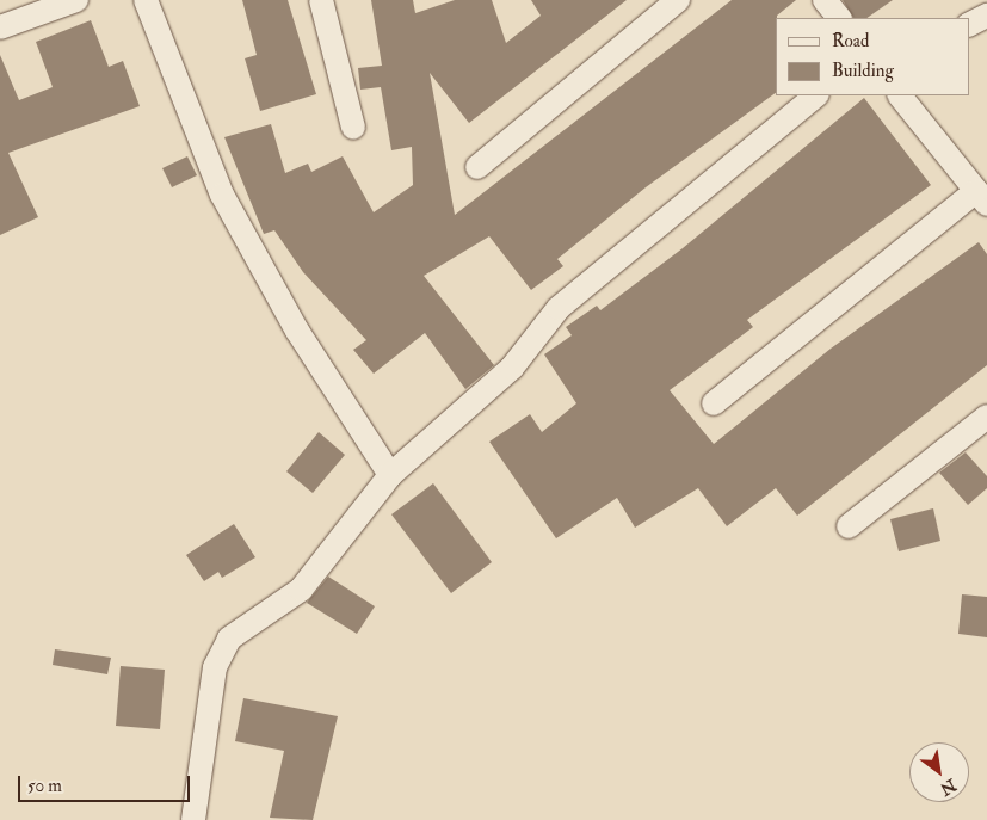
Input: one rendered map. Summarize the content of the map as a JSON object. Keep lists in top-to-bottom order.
{
  "legend": ["Road", "Building"],
  "scale_bar": "50 m",
  "north": "bottom right"
}
